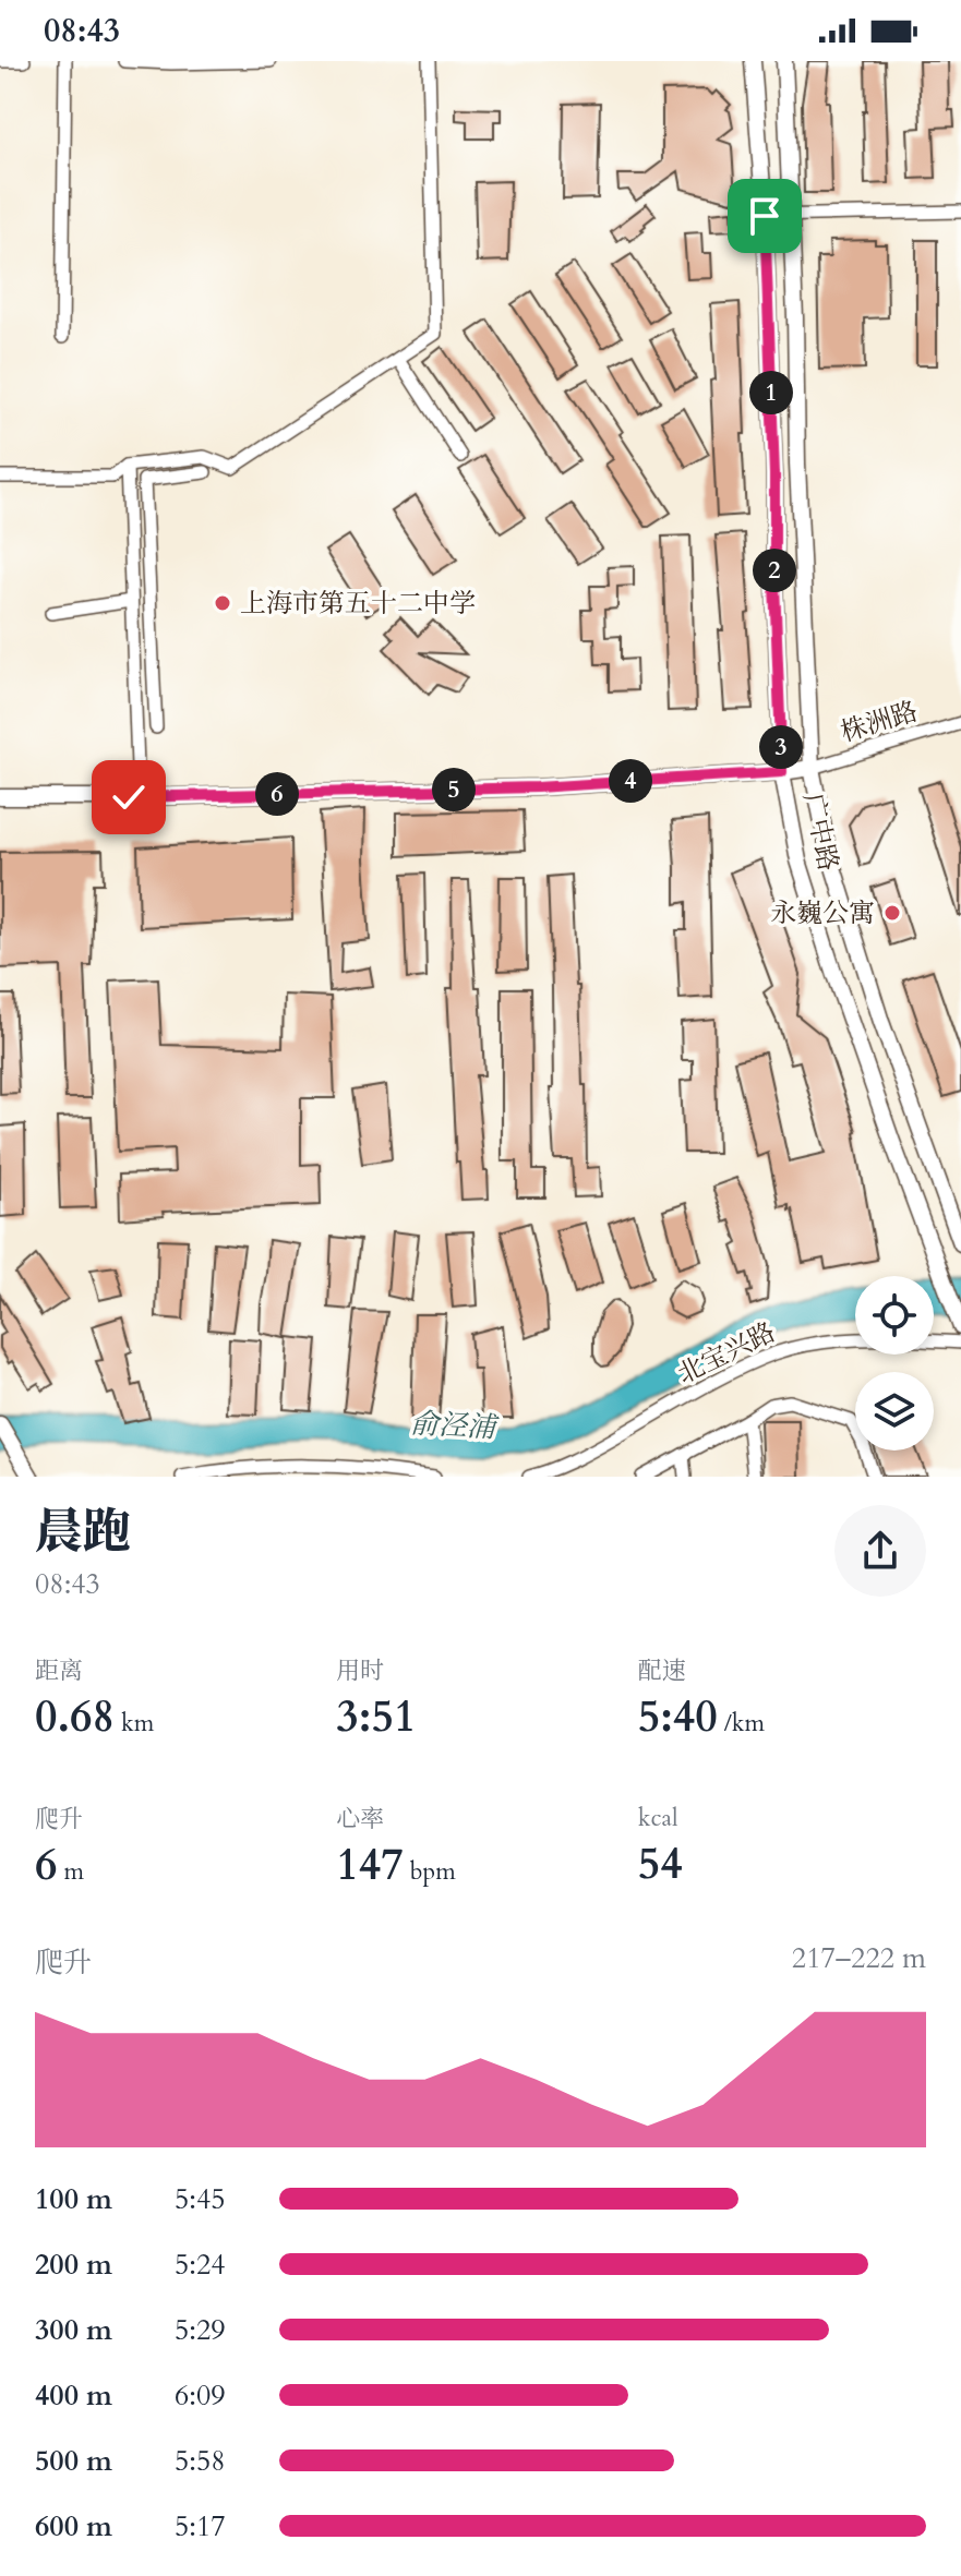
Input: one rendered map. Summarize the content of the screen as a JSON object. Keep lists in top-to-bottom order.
{
  "streets": {
    "main road": ["广中路"],
    "street": ["株洲路", "北宝兴路"]
  },
  "crossings": [
    ["株洲路", "广中路"]
  ],
  "water": ["俞泾浦"],
  "places": ["上海市第五十二中学", "永巍公寓"],
  "page": {
    "status": "08:43",
    "pins": [
      "1",
      "2",
      "3",
      "4",
      "5",
      "6"
    ],
    "heading": ["晨跑", "08:43"],
    "stats": [
      ["距离", "0.68 km"],
      ["用时", "3:51"],
      ["配速", "5:40 /km"],
      ["爬升", "6 m"],
      ["心率", "147 bpm"],
      ["kcal", "54"]
    ],
    "chart": ["爬升", "217–222 m"],
    "list": [
      {
        "name": "100 m",
        "note": "5:45"
      },
      {
        "name": "200 m",
        "note": "5:24"
      },
      {
        "name": "300 m",
        "note": "5:29"
      },
      {
        "name": "400 m",
        "note": "6:09"
      },
      {
        "name": "500 m",
        "note": "5:58"
      },
      {
        "name": "600 m",
        "note": "5:17"
      }
    ]
  }
}
